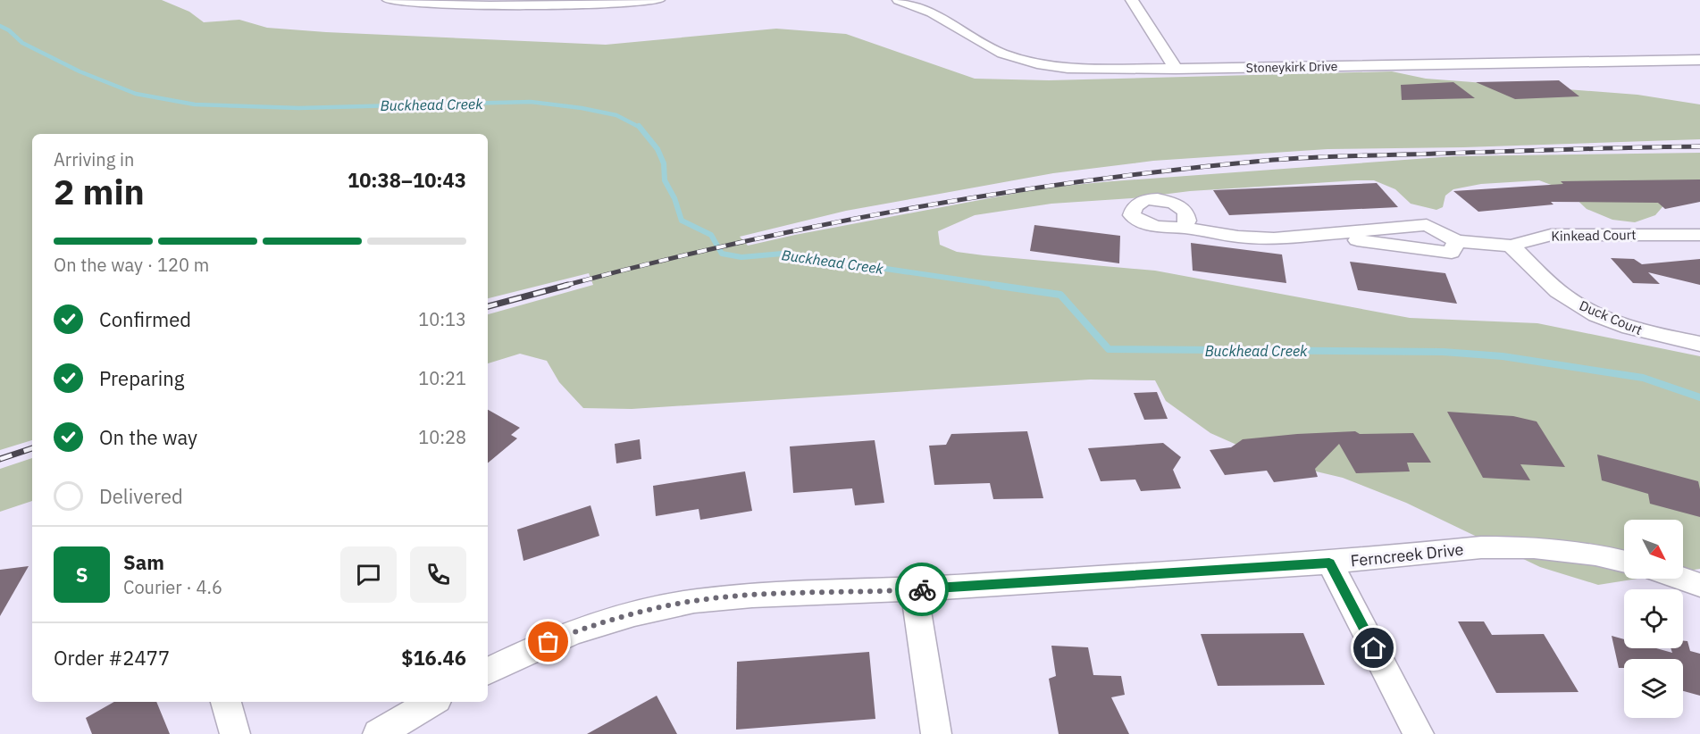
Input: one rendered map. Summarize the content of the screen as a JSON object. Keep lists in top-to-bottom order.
{
  "streets": {
    "street": [
      "Stoneykirk Drive",
      "Kinkead Court",
      "Duck Court",
      "Ferncreek Drive"
    ]
  },
  "crossings": [
    ["Kinkead Court", "Duck Court"]
  ],
  "water": ["Buckhead Creek"],
  "north": "bottom right",
  "page": {
    "heading": ["2 min", "Arriving in", "10:38–10:43"],
    "panel": [
      "Sam",
      "Courier · 4.6",
      "Order #2477",
      "$16.46"
    ],
    "bar": "On the way · 120 m",
    "list": [
      ["Confirmed", "10:13"],
      ["Preparing", "10:21"],
      ["On the way", "10:28"],
      "Delivered"
    ],
    "round": "S"
  }
}
